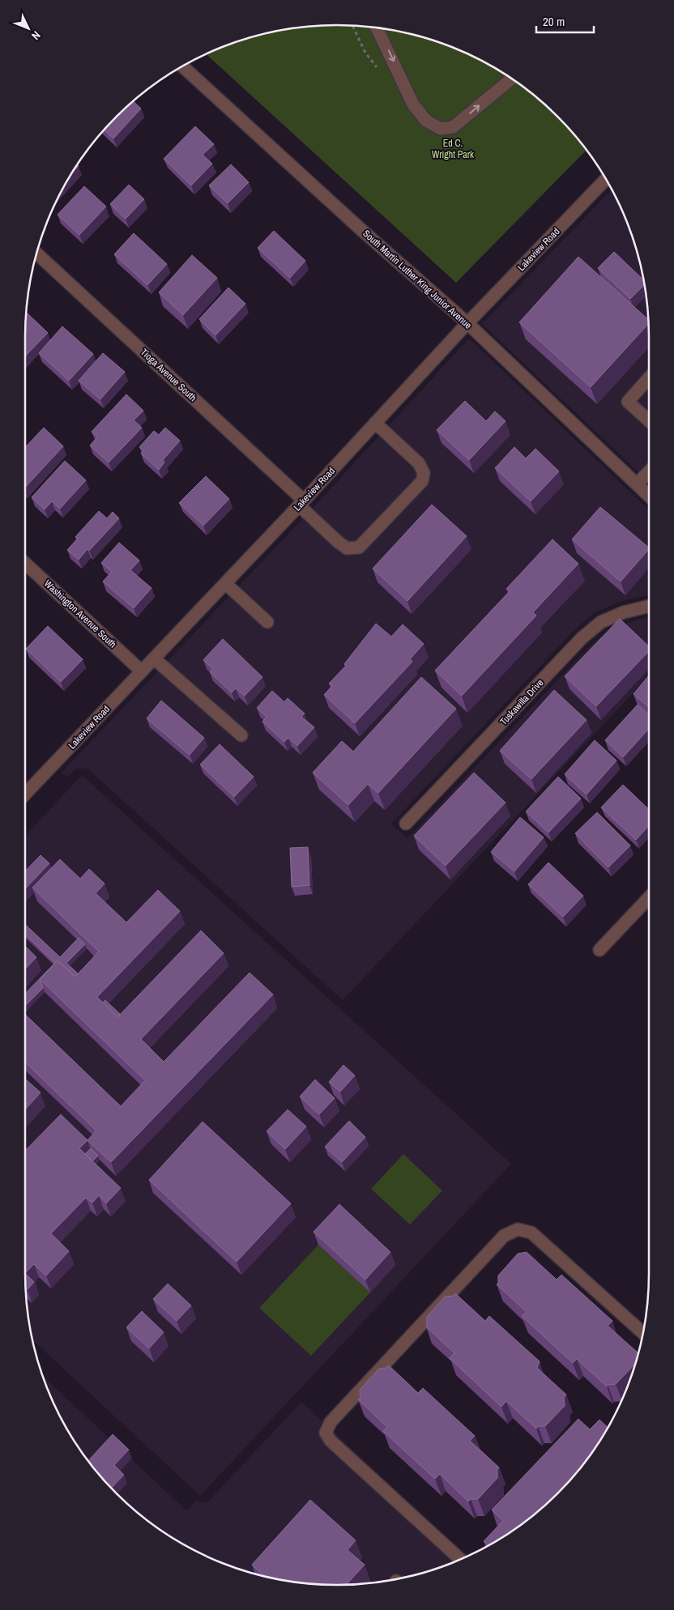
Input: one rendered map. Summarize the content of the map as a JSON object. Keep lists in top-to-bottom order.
{
  "streets": {
    "street": [
      "Lakeview Road",
      "South Martin Luther King Junior Avenue",
      "Tioga Avenue South",
      "Washington Avenue South",
      "Tuskawilla Drive"
    ]
  },
  "crossings": [
    ["Lakeview Road", "South Martin Luther King Junior Avenue"],
    ["Lakeview Road", "Tioga Avenue South"],
    ["Lakeview Road", "Washington Avenue South"]
  ],
  "parks": ["Ed C. Wright Park"],
  "scale_bar": "20 m",
  "north": "bottom right"
}
